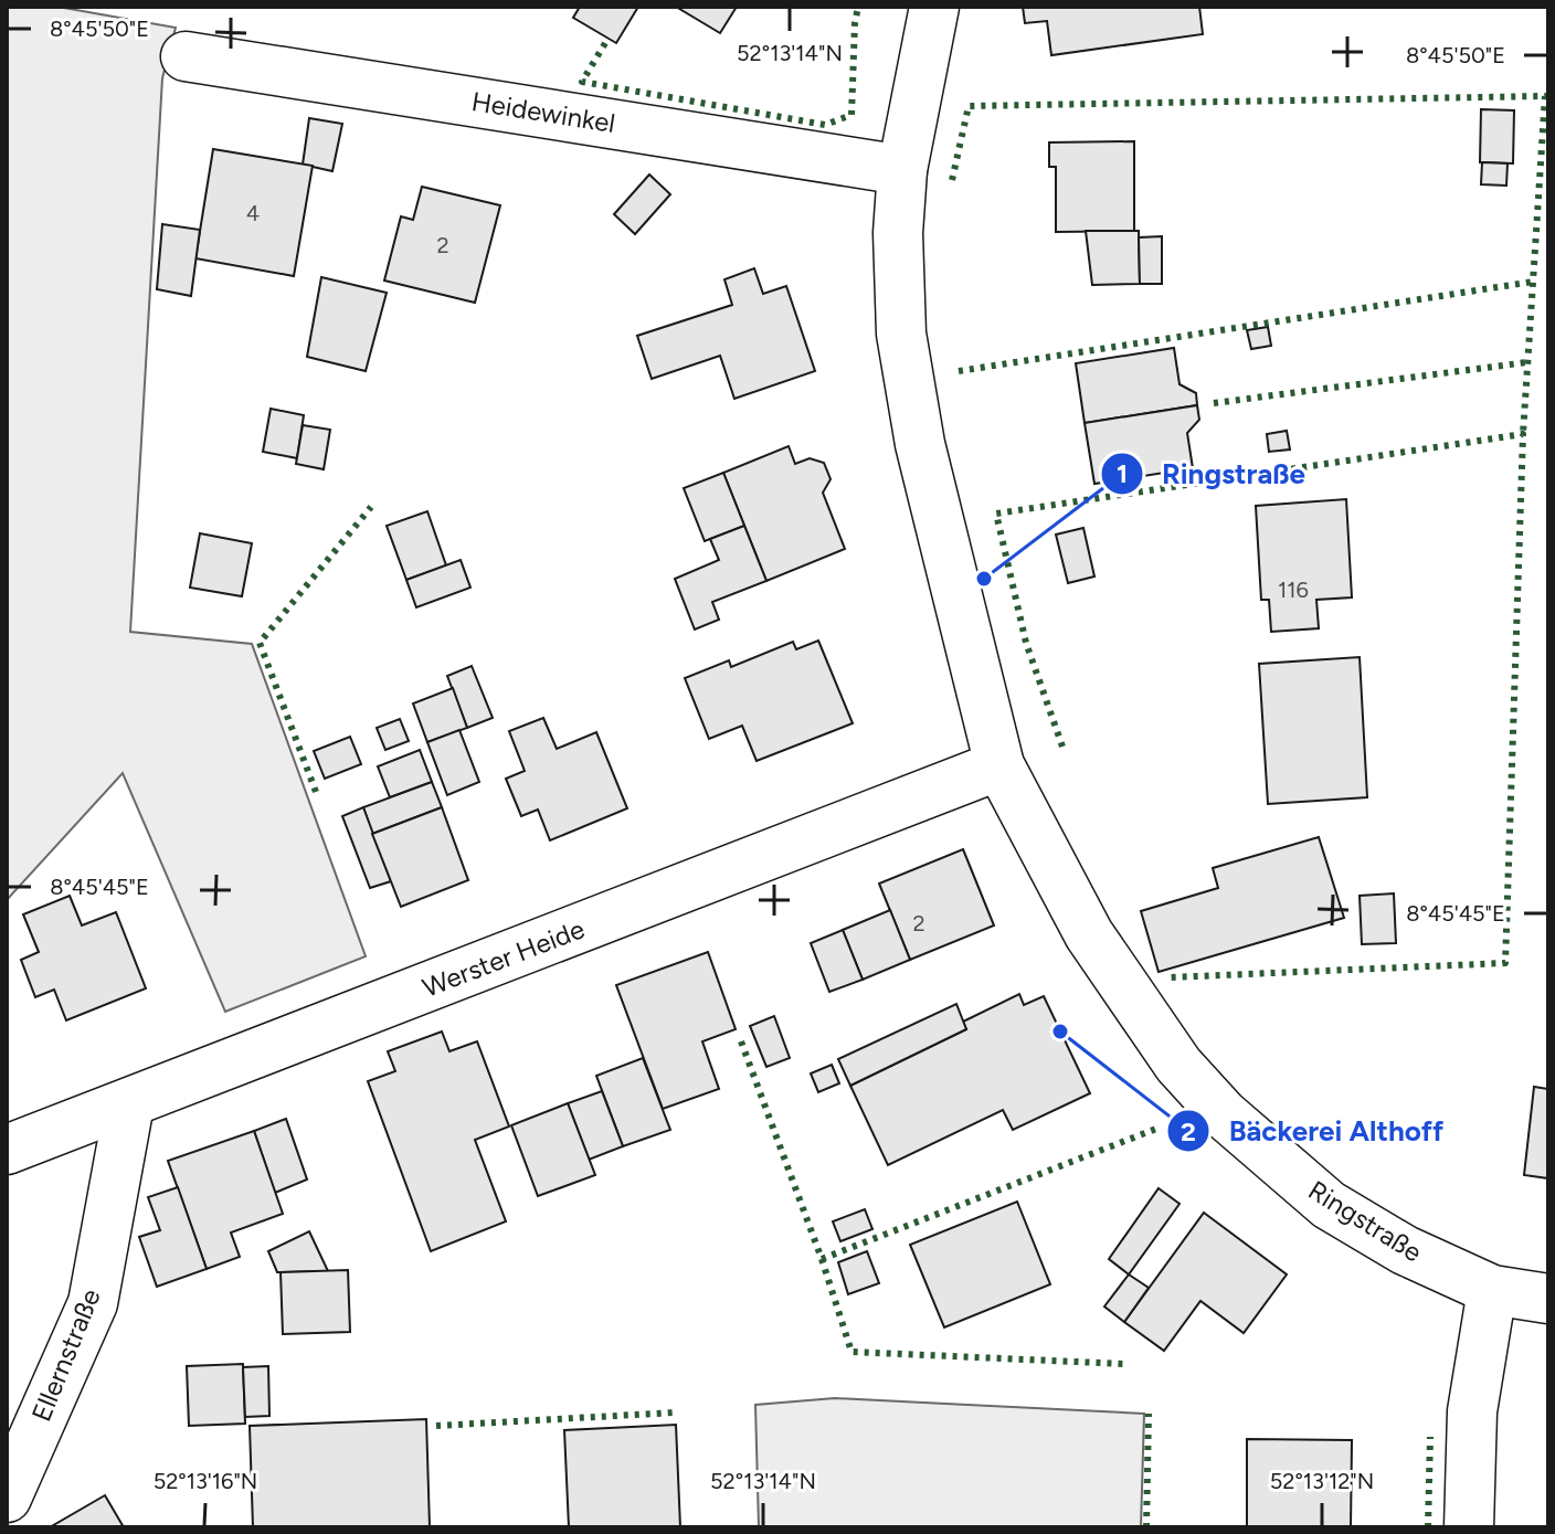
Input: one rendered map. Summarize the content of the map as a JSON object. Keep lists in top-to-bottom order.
{
  "streets": {
    "street": [
      "Heidewinkel",
      "Werster Heide",
      "Ringstraße",
      "Ellernstraße"
    ]
  },
  "crossings": [
    ["Heidewinkel", "Ringstraße"],
    ["Werster Heide", "Ringstraße"],
    ["Werster Heide", "Ellernstraße"]
  ],
  "places": ["Ringstraße", "Bäckerei Althoff"],
  "house_numbers": [
    "4",
    "2",
    "116",
    "2"
  ],
  "coordinates": [
    "8°45'50\"E",
    "52°13'14\"N",
    "8°45'45\"E",
    "52°13'16\"N",
    "52°13'12\"N"
  ]
}
